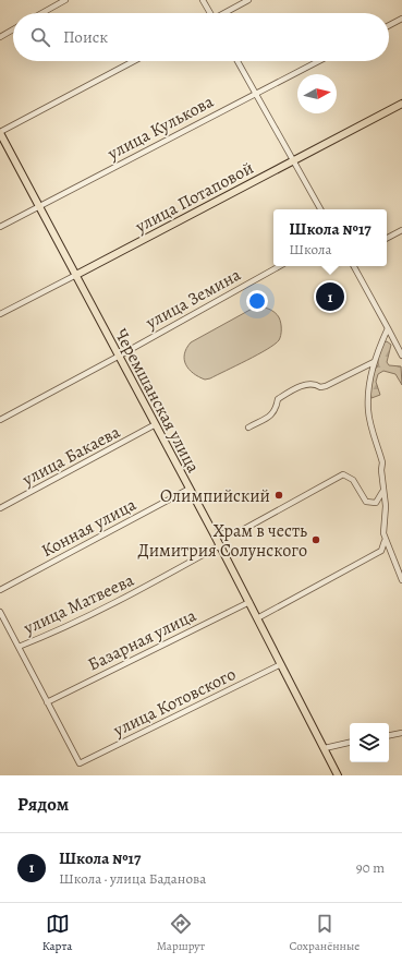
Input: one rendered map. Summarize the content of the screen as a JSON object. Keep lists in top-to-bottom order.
{
  "streets": {
    "main road": ["улица Потаповой", "Черемшанская улица"],
    "street": [
      "улица Кулькова",
      "улица Земина",
      "улица Бакаева",
      "Конная улица",
      "улица Матвеева",
      "Базарная улица",
      "улица Котовского"
    ]
  },
  "crossings": [
    ["улица Кулькова", "Черемшанская улица"],
    ["улица Потаповой", "Черемшанская улица"],
    ["улица Земина", "Черемшанская улица"],
    ["Черемшанская улица", "улица Бакаева"],
    ["Черемшанская улица", "Конная улица"],
    ["Черемшанская улица", "улица Матвеева"],
    ["Черемшанская улица", "Базарная улица"],
    ["Черемшанская улица", "улица Котовского"],
    ["Базарная улица", "улица Котовского"]
  ],
  "places": ["Олимпийский", "Храм в честь Димитрия Солунского"],
  "north": "right",
  "page": {
    "search": "Поиск",
    "popup": ["Школа №17", "Школа"],
    "pins": "1",
    "heading": "Рядом",
    "list": [
      {
        "mark": "1",
        "name": "Школа №17",
        "note": "Школа · улица Баданова",
        "value": "90 m"
      }
    ],
    "nav": ["Карта", "Маршрут", "Сохранённые"]
  }
}
